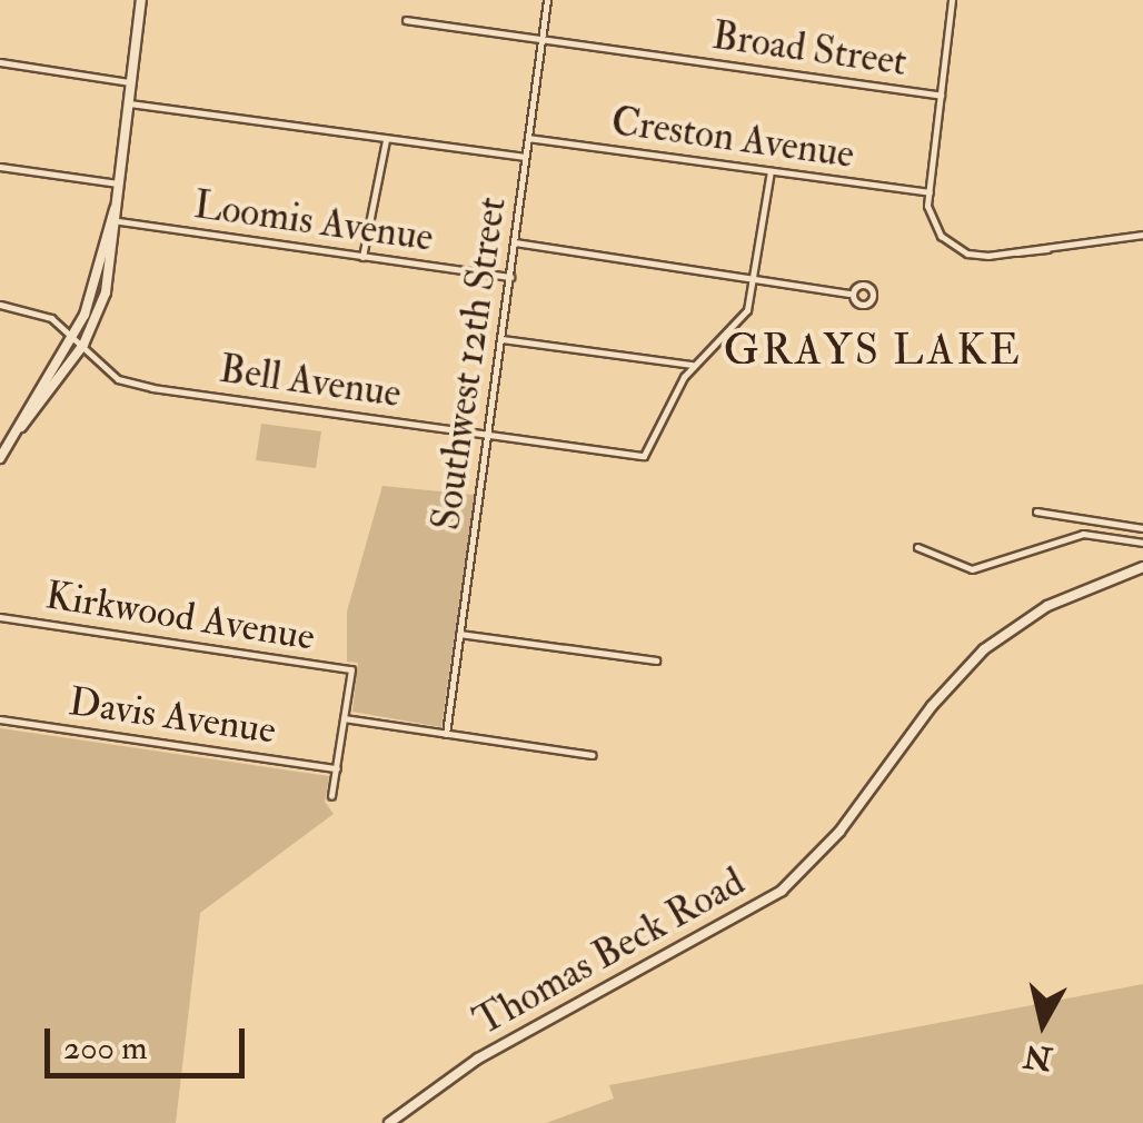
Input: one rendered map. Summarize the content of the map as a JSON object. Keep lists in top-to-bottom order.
{
  "streets": {
    "main road": ["Thomas Beck Road"],
    "street": [
      "Broad Street",
      "Creston Avenue",
      "Loomis Avenue",
      "Southwest 12th Street",
      "Bell Avenue",
      "Kirkwood Avenue",
      "Davis Avenue"
    ]
  },
  "crossings": [
    ["Broad Street", "Southwest 12th Street"],
    ["Creston Avenue", "Southwest 12th Street"],
    ["Loomis Avenue", "Southwest 12th Street"],
    ["Southwest 12th Street", "Bell Avenue"]
  ],
  "districts": ["GRAYS LAKE"],
  "scale_bar": "200 m",
  "north": "bottom"
}
